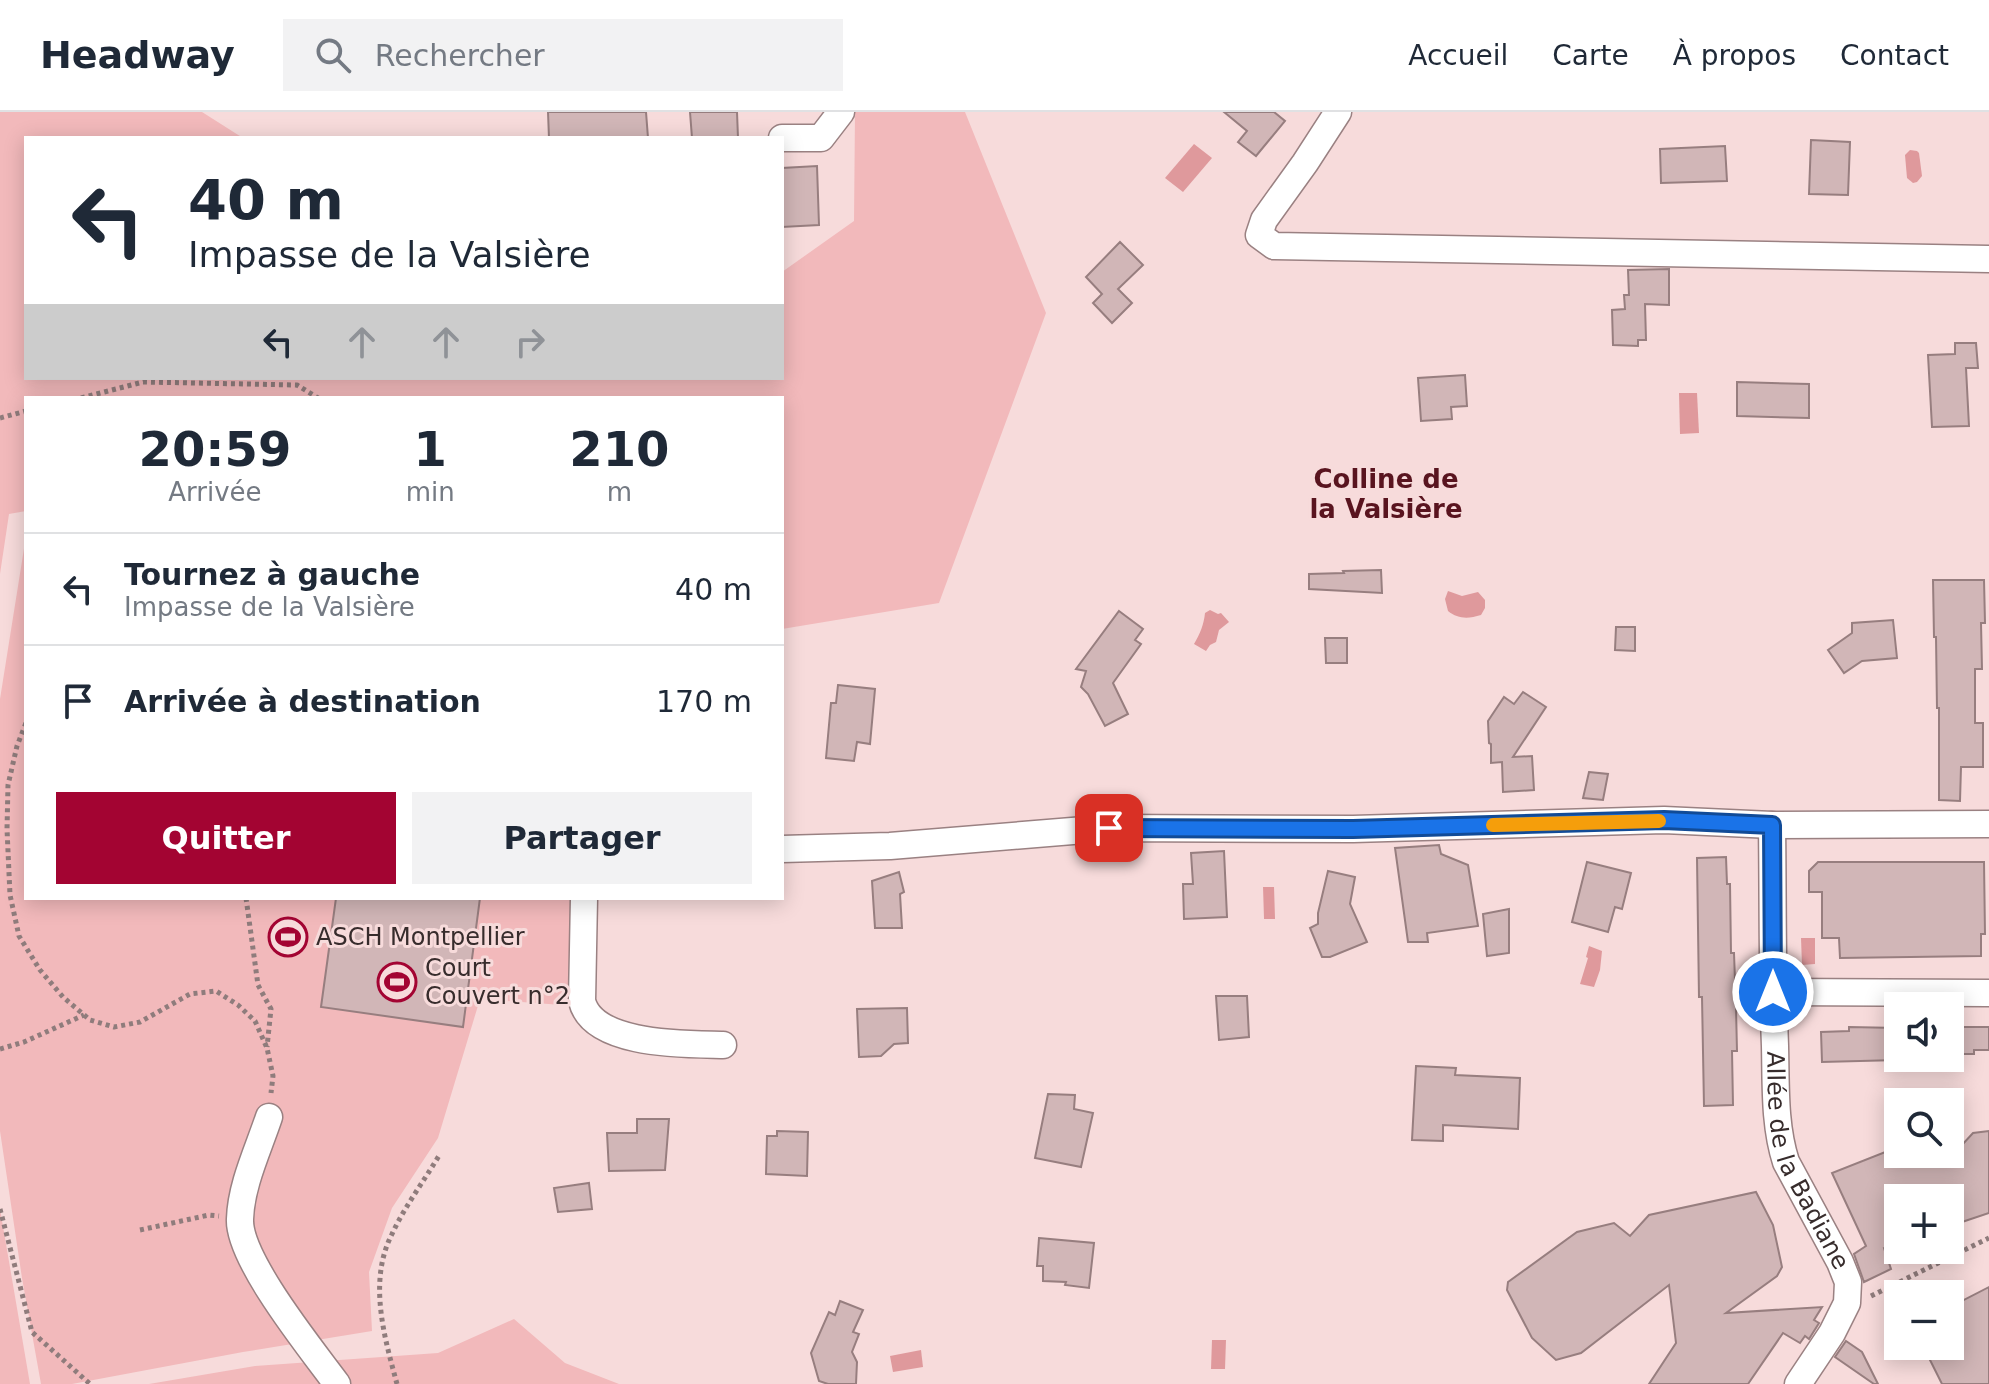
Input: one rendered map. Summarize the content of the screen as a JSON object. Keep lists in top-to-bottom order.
{
  "streets": {
    "street": ["Allée de la Badiane"]
  },
  "districts": ["Colline de la Valsière"],
  "places": {
    "sports": ["ASCH Montpellier", "Court Couvert n°2"]
  },
  "page": {
    "header": "Headway",
    "search": "Rechercher",
    "nav": [
      "Accueil",
      "Carte",
      "À propos",
      "Contact"
    ],
    "turn": ["40 m", "Impasse de la Valsière"],
    "eta": [
      "20:59",
      "Arrivée",
      "1",
      "min",
      "210",
      "m"
    ],
    "list": [
      {
        "name": "Tournez à gauche",
        "note": "Impasse de la Valsière",
        "value": "40 m"
      },
      {
        "name": "Arrivée à destination",
        "value": "170 m"
      }
    ],
    "buttons": ["Quitter", "Partager"],
    "map_buttons": ["+", "−"]
  }
}
